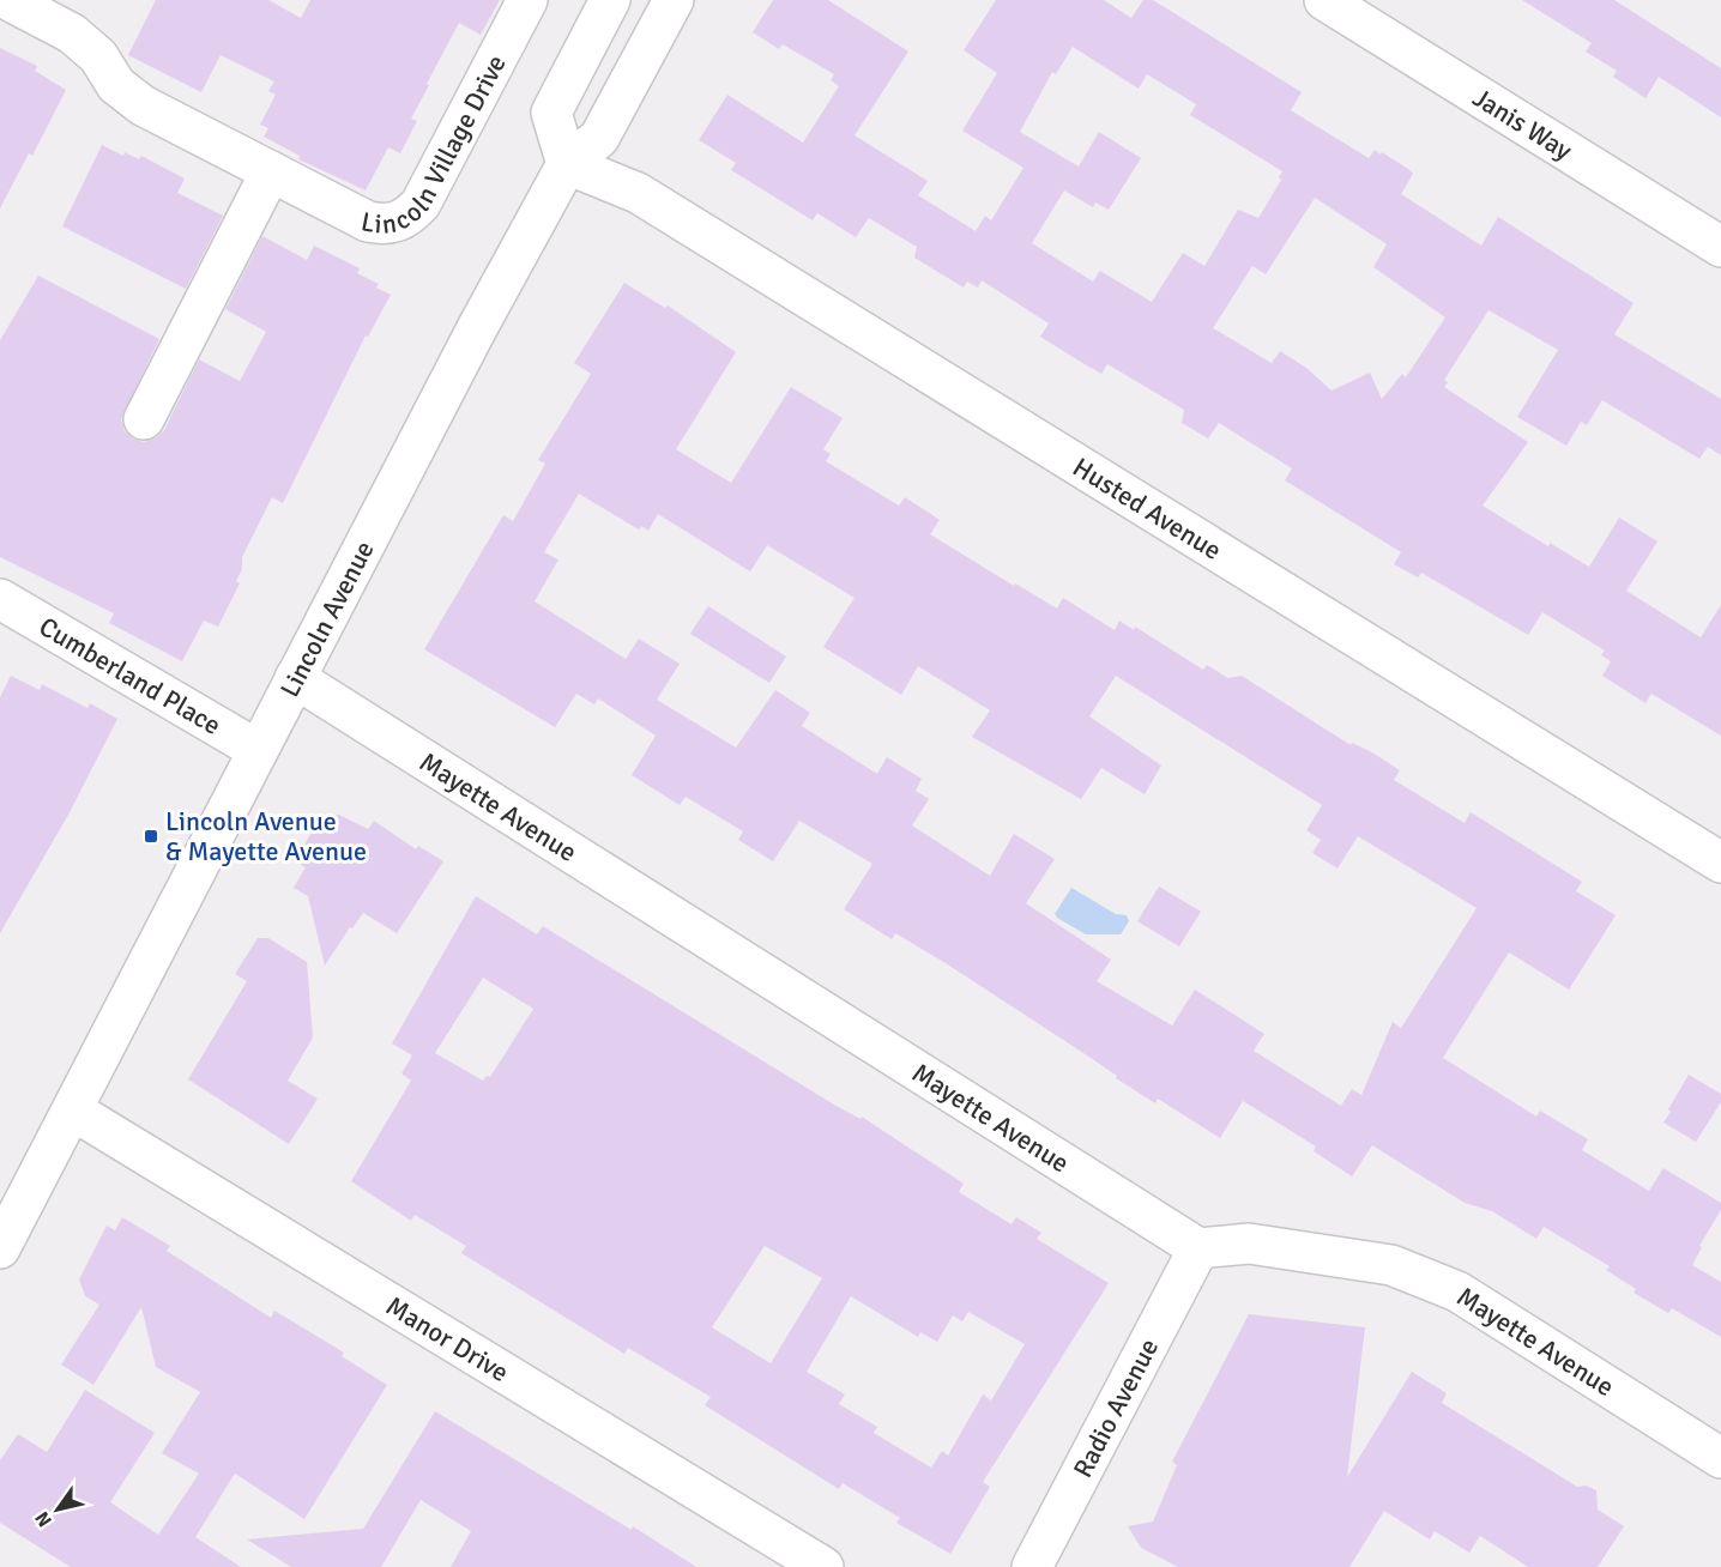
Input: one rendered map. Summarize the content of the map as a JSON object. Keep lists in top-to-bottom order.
{
  "streets": {
    "street": [
      "Janis Way",
      "Lincoln Village Drive",
      "Husted Avenue",
      "Lincoln Avenue",
      "Cumberland Place",
      "Mayette Avenue",
      "Manor Drive",
      "Radio Avenue"
    ]
  },
  "crossings": [
    ["Husted Avenue", "Lincoln Avenue"],
    ["Lincoln Avenue", "Cumberland Place"],
    ["Lincoln Avenue", "Mayette Avenue"],
    ["Lincoln Avenue", "Manor Drive"],
    ["Mayette Avenue", "Radio Avenue"]
  ],
  "places": {
    "transit": ["Lincoln Avenue & Mayette Avenue"]
  },
  "north": "bottom left"
}
